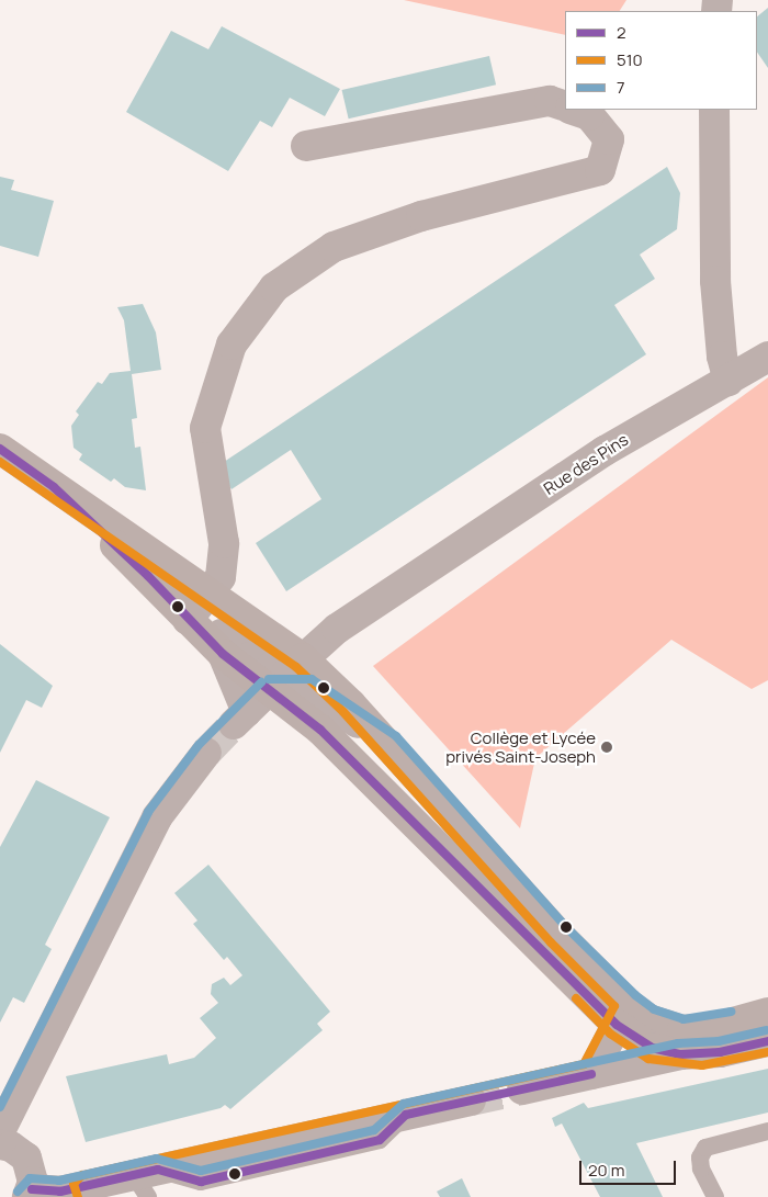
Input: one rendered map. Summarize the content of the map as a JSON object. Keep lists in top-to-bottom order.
{
  "streets": {
    "street": ["Rue des Pins"]
  },
  "places": ["Collège et Lycée privés Saint-Joseph"],
  "lines": ["transit line 2", "transit line 510", "transit line 7"],
  "legend": ["2", "510", "7"],
  "scale_bar": "20 m"
}
